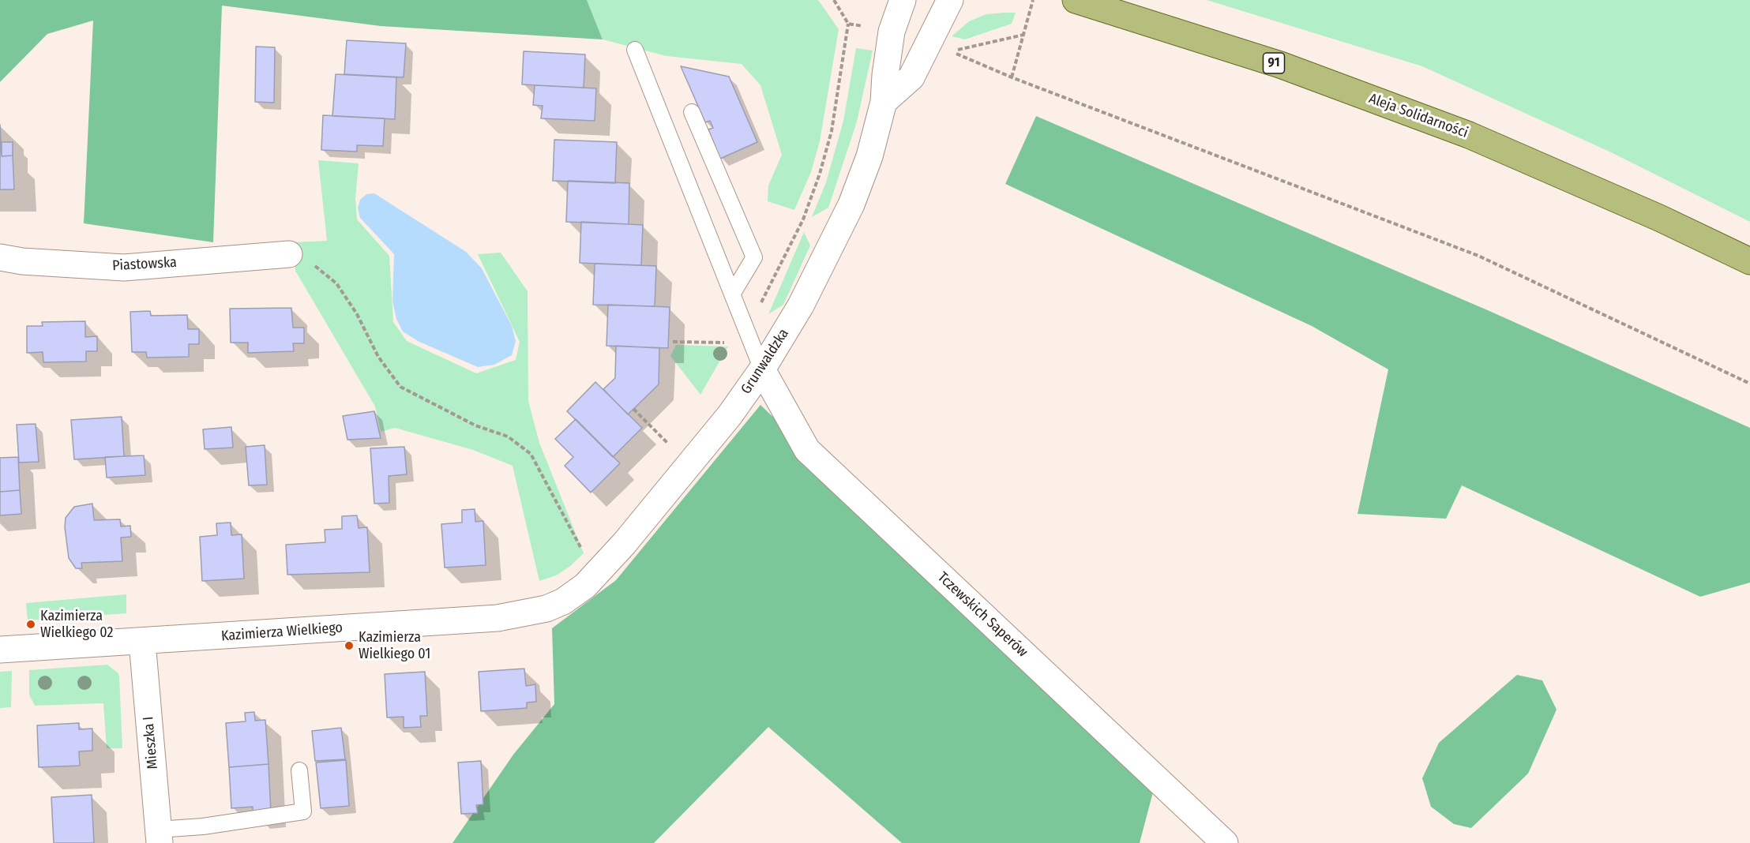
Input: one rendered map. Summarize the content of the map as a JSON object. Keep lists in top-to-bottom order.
{
  "streets": {
    "main road": ["91", "Aleja Solidarności"],
    "street": [
      "Piastowska",
      "Grunwaldzka",
      "Tczewskich Saperów",
      "Kazimierza Wielkiego",
      "Mieszka I"
    ]
  },
  "crossings": [
    ["Grunwaldzka", "Tczewskich Saperów"],
    ["Grunwaldzka", "Kazimierza Wielkiego"],
    ["Kazimierza Wielkiego", "Mieszka I"]
  ],
  "places": ["Kazimierza Wielkiego 02", "Kazimierza Wielkiego 01"]
}
